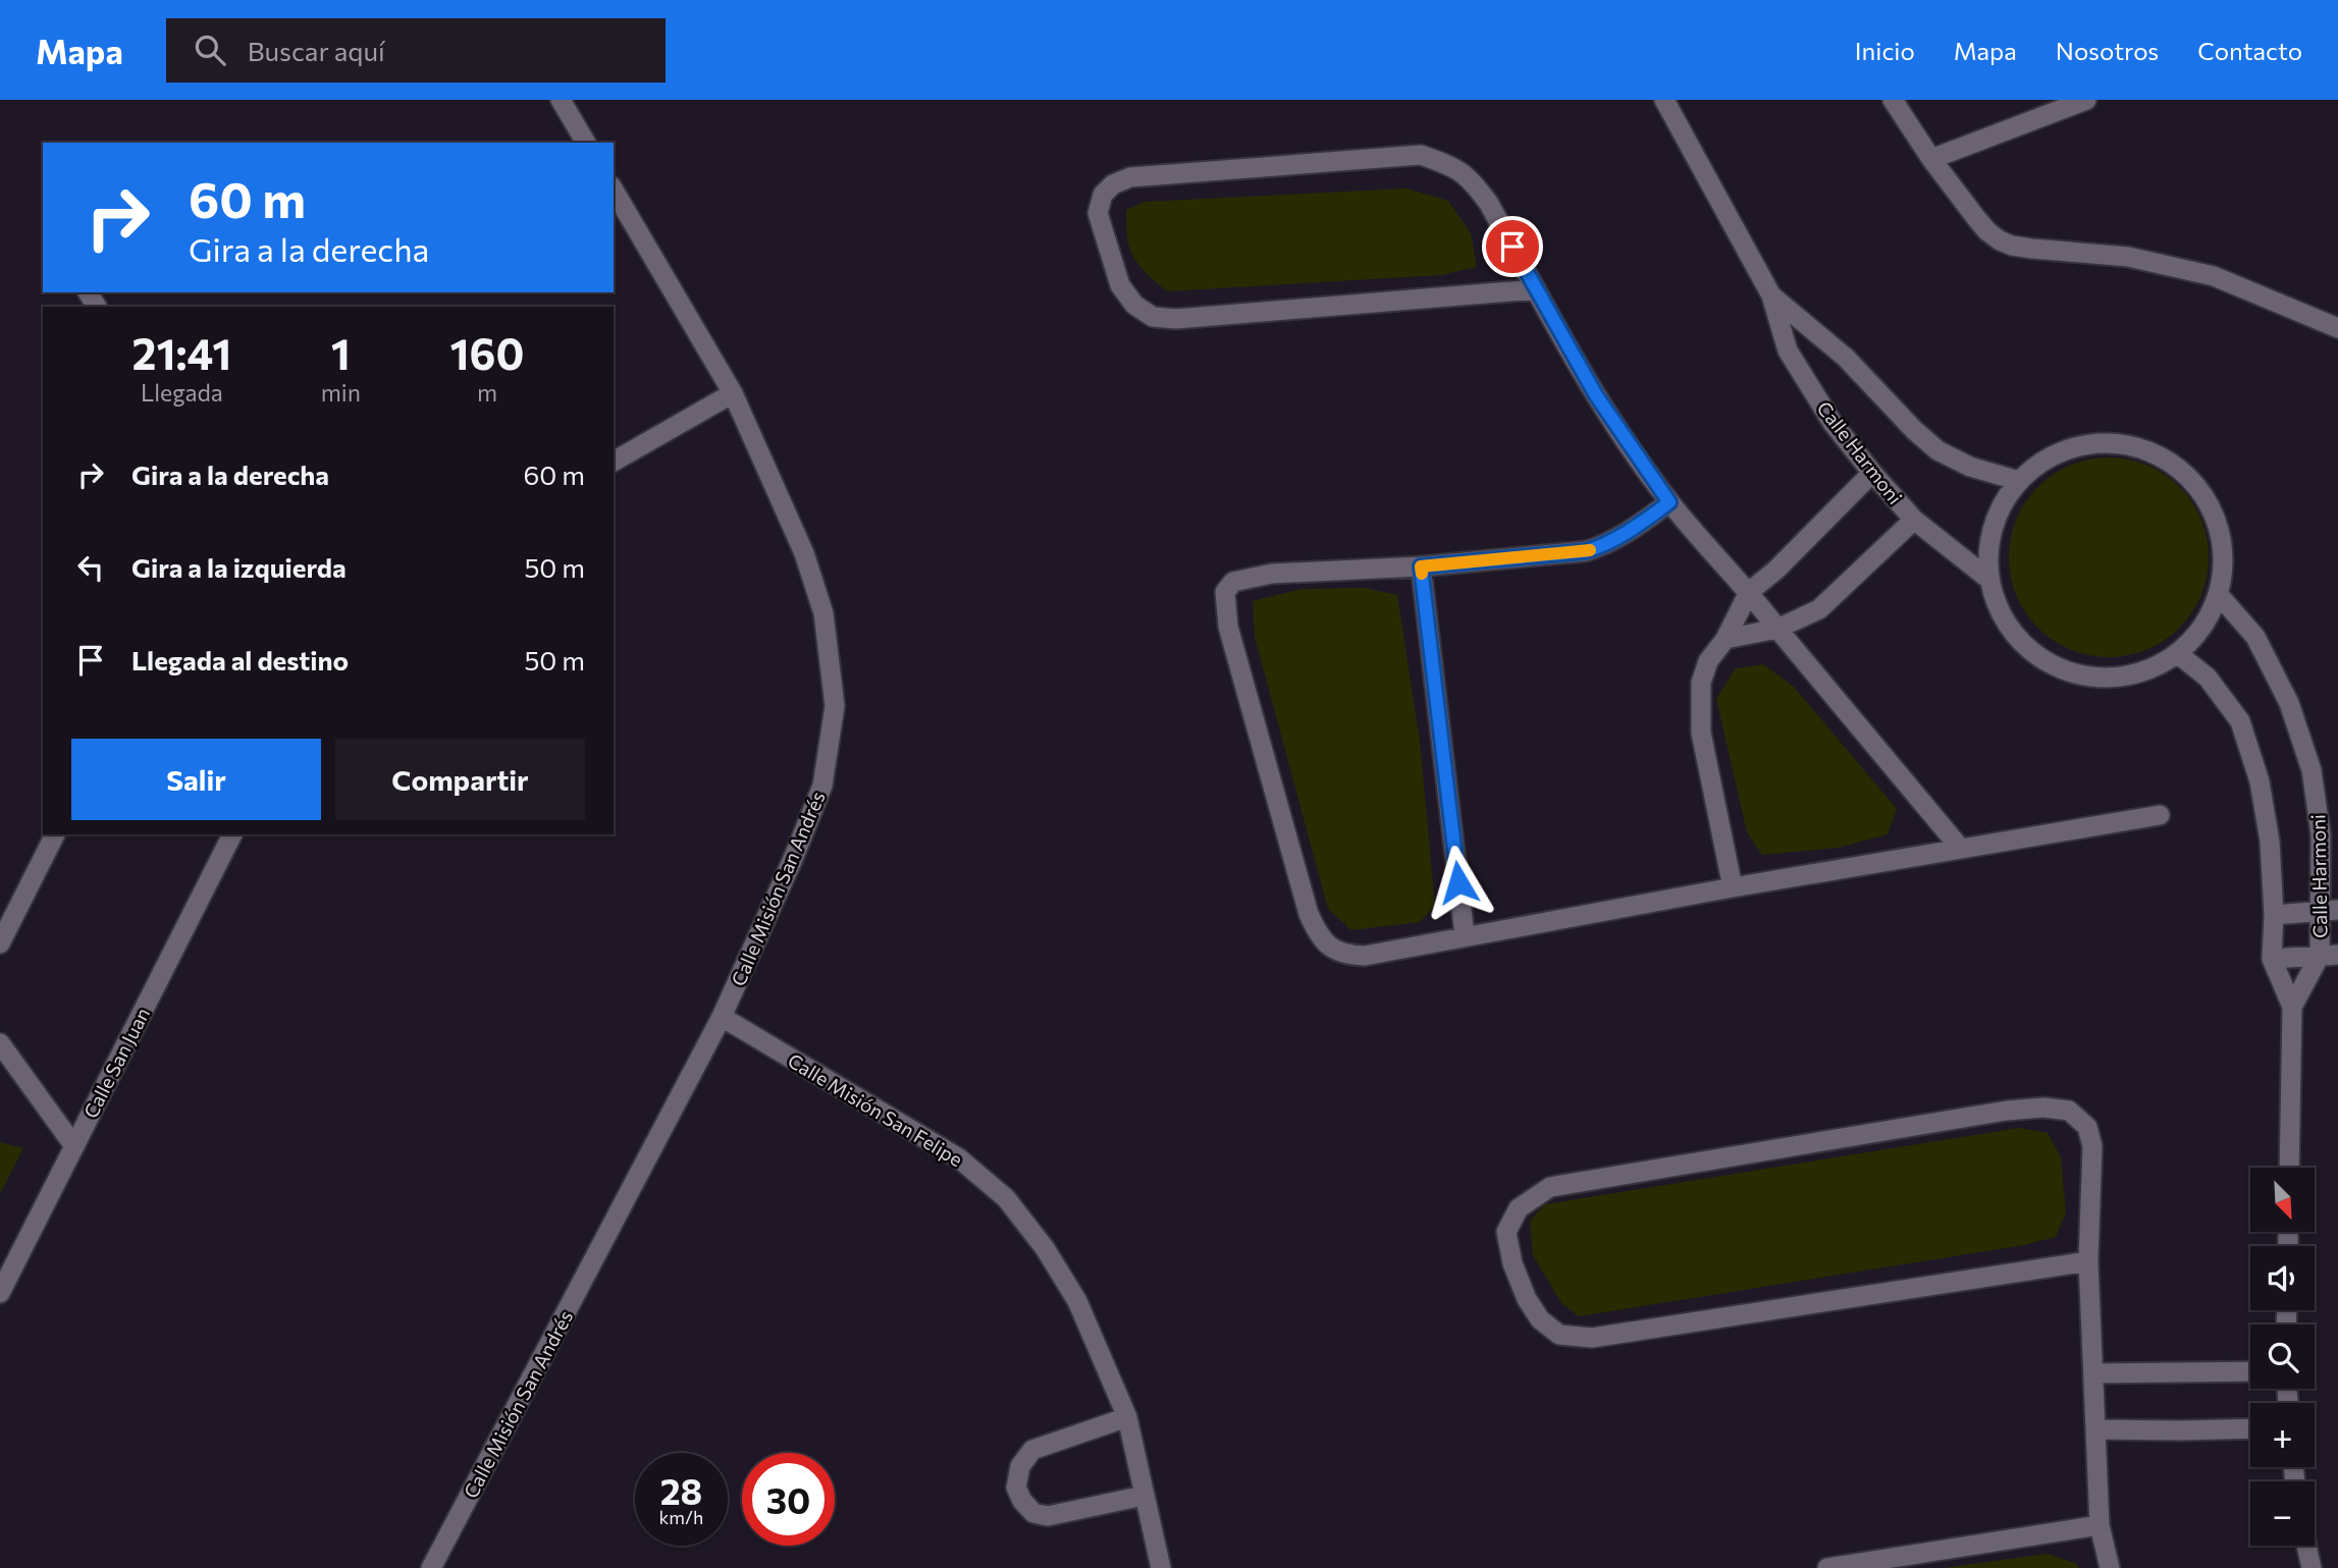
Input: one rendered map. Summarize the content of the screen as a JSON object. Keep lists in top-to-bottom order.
{
  "streets": {
    "street": [
      "Calle Harmoni",
      "Calle Misión San Andrés",
      "Calle San Juan",
      "Calle Misión San Felipe"
    ]
  },
  "crossings": [
    ["Calle Misión San Andrés", "Calle Misión San Felipe"]
  ],
  "north": "bottom right",
  "page": {
    "header": "Mapa",
    "search": "Buscar aquí",
    "nav": [
      "Inicio",
      "Mapa",
      "Nosotros",
      "Contacto"
    ],
    "turn": ["60 m", "Gira a la derecha"],
    "eta": [
      "21:41",
      "Llegada",
      "1",
      "min",
      "160",
      "m"
    ],
    "list": [
      {
        "name": "Gira a la derecha",
        "value": "60 m"
      },
      {
        "name": "Gira a la izquierda",
        "value": "50 m"
      },
      {
        "name": "Llegada al destino",
        "value": "50 m"
      }
    ],
    "buttons": ["Salir", "Compartir"],
    "map_buttons": ["+", "−"],
    "speed": "28 km/h",
    "limit": "30"
  }
}
